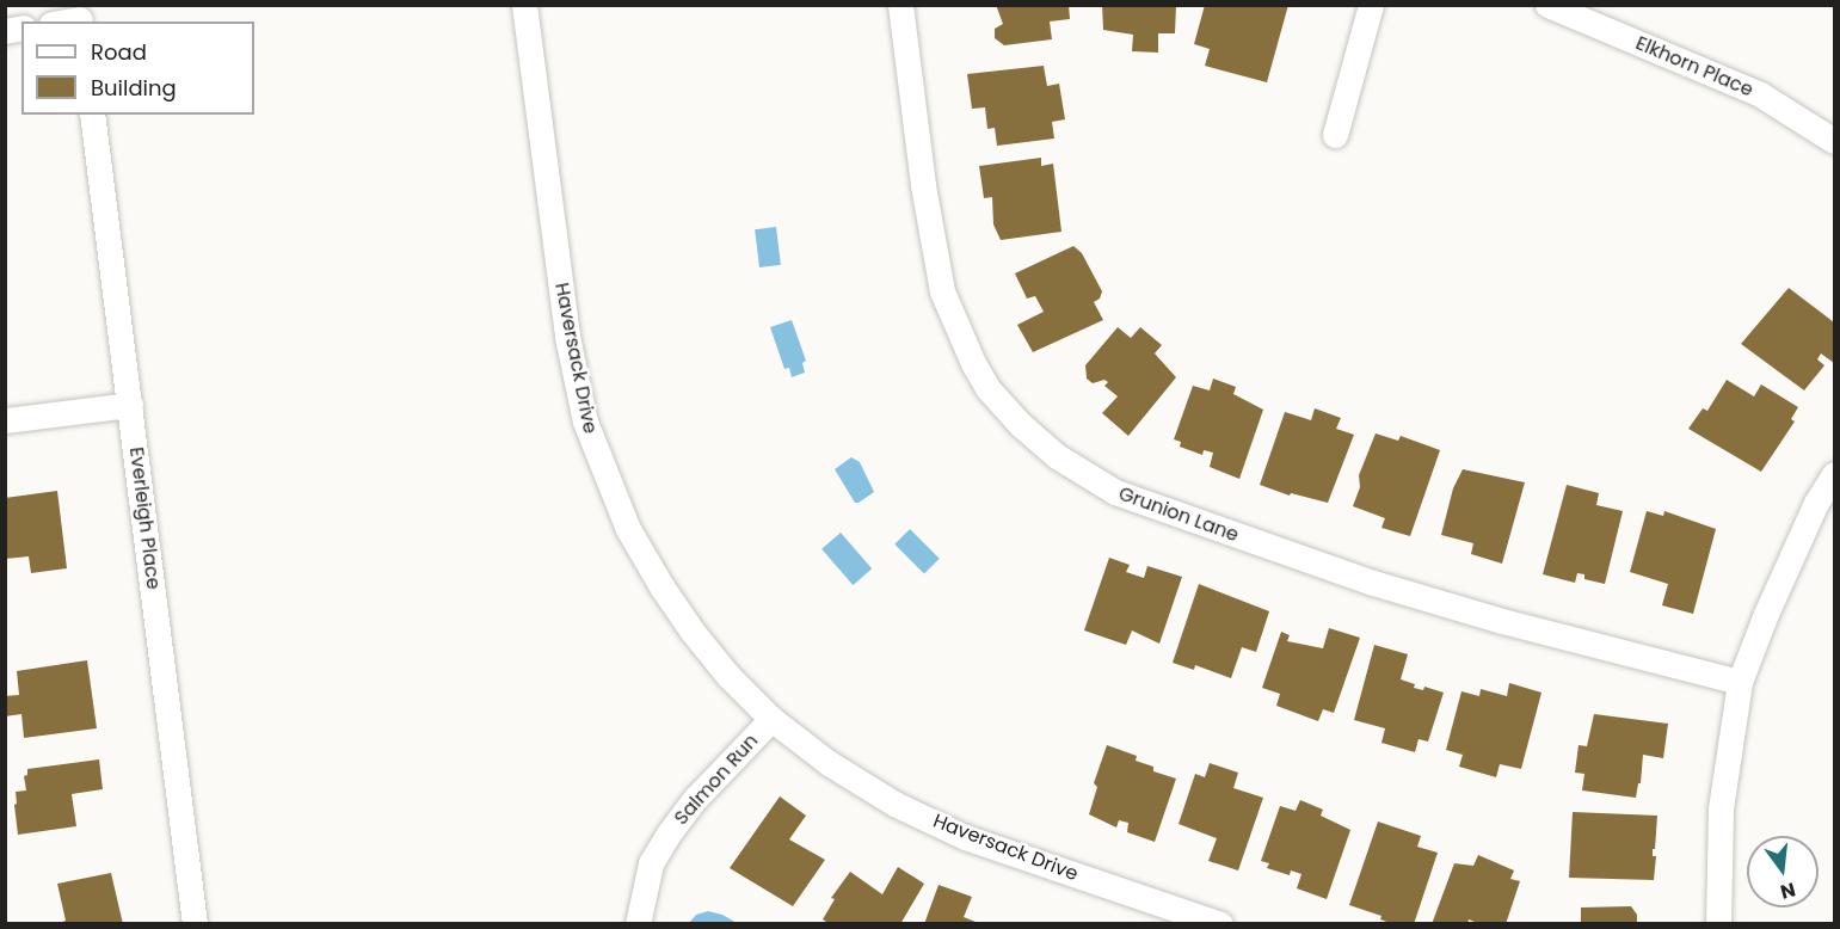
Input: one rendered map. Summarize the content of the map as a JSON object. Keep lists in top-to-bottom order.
{
  "streets": {
    "street": [
      "Elkhorn Place",
      "Haversack Drive",
      "Grunion Lane",
      "Everleigh Place",
      "Salmon Run"
    ]
  },
  "crossings": [
    ["Haversack Drive", "Salmon Run"]
  ],
  "legend": ["Road", "Building"],
  "north": "bottom"
}
